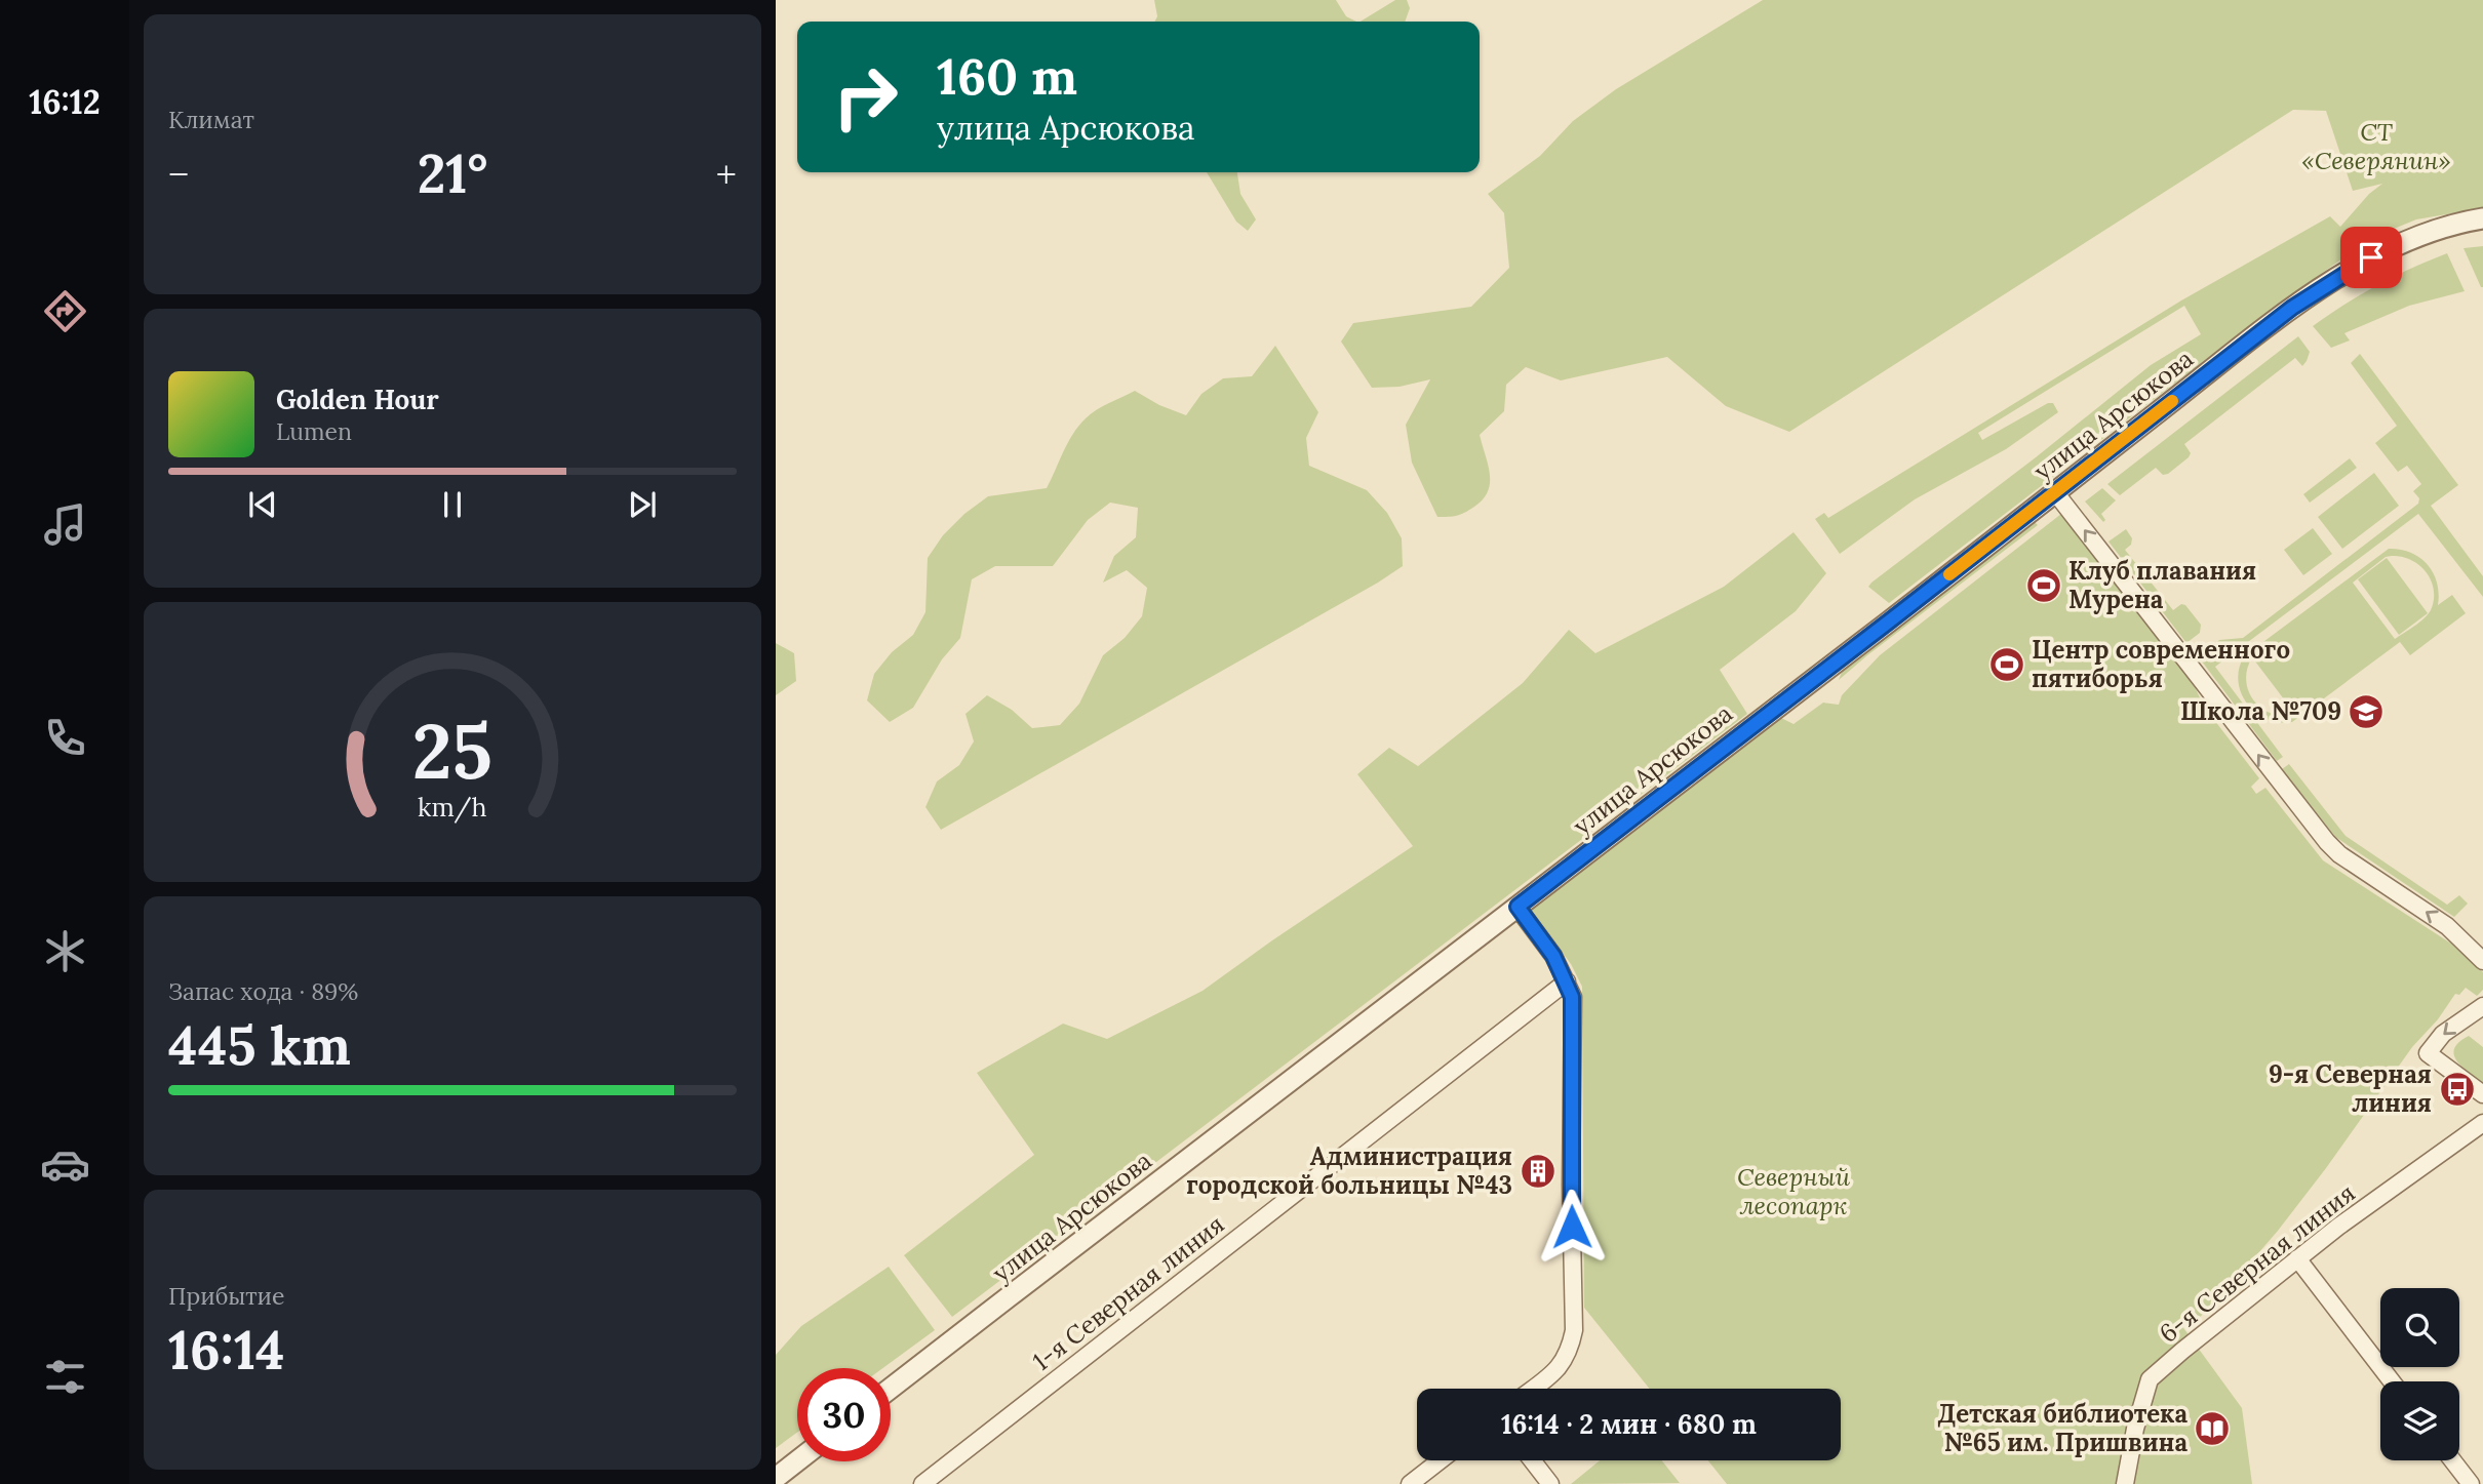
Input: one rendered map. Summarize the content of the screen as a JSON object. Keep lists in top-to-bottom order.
{
  "streets": {
    "street": ["улица Арсюкова", "6-я Северная линия", "1-я Северная линия"]
  },
  "parks": ["СТ «Северянин»", "Северный лесопарк"],
  "places": {
    "sports": ["Клуб плавания Мурена", "Центр современного пятиборья"],
    "school or university": ["Школа №709"],
    "bus stop": ["9-я Северная линия"],
    "building": ["Администрация городской больницы №43"],
    "library": ["Детская библиотека №65 им. Пришвина"]
  },
  "page": {
    "tabs": "16:12",
    "tile": [
      "Климат",
      ["Запас хода · 89%", "445 km"],
      ["Прибытие", "16:14"]
    ],
    "turn": ["160 m", "улица Арсюкова"],
    "heat": ["−", "21°", "+"],
    "song": ["Golden Hour", "Lumen"],
    "limit": "30",
    "trip": "16:14 · 2 мин · 680 m",
    "gauge": ["25", "km/h"]
  }
}
